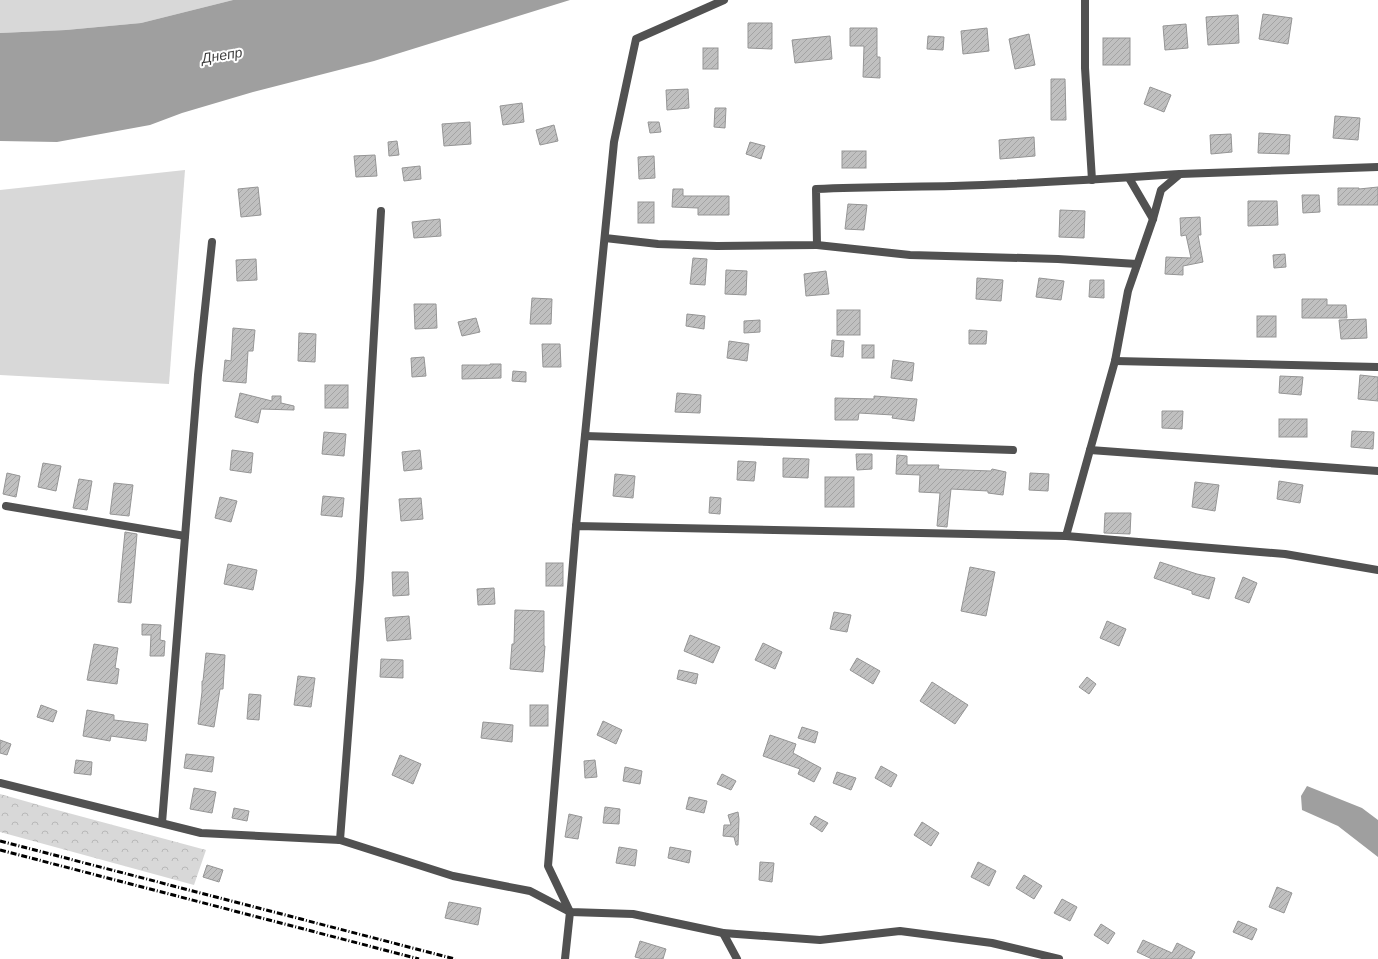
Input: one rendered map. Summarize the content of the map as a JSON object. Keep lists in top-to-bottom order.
{
  "water": ["Днепр"]
}
